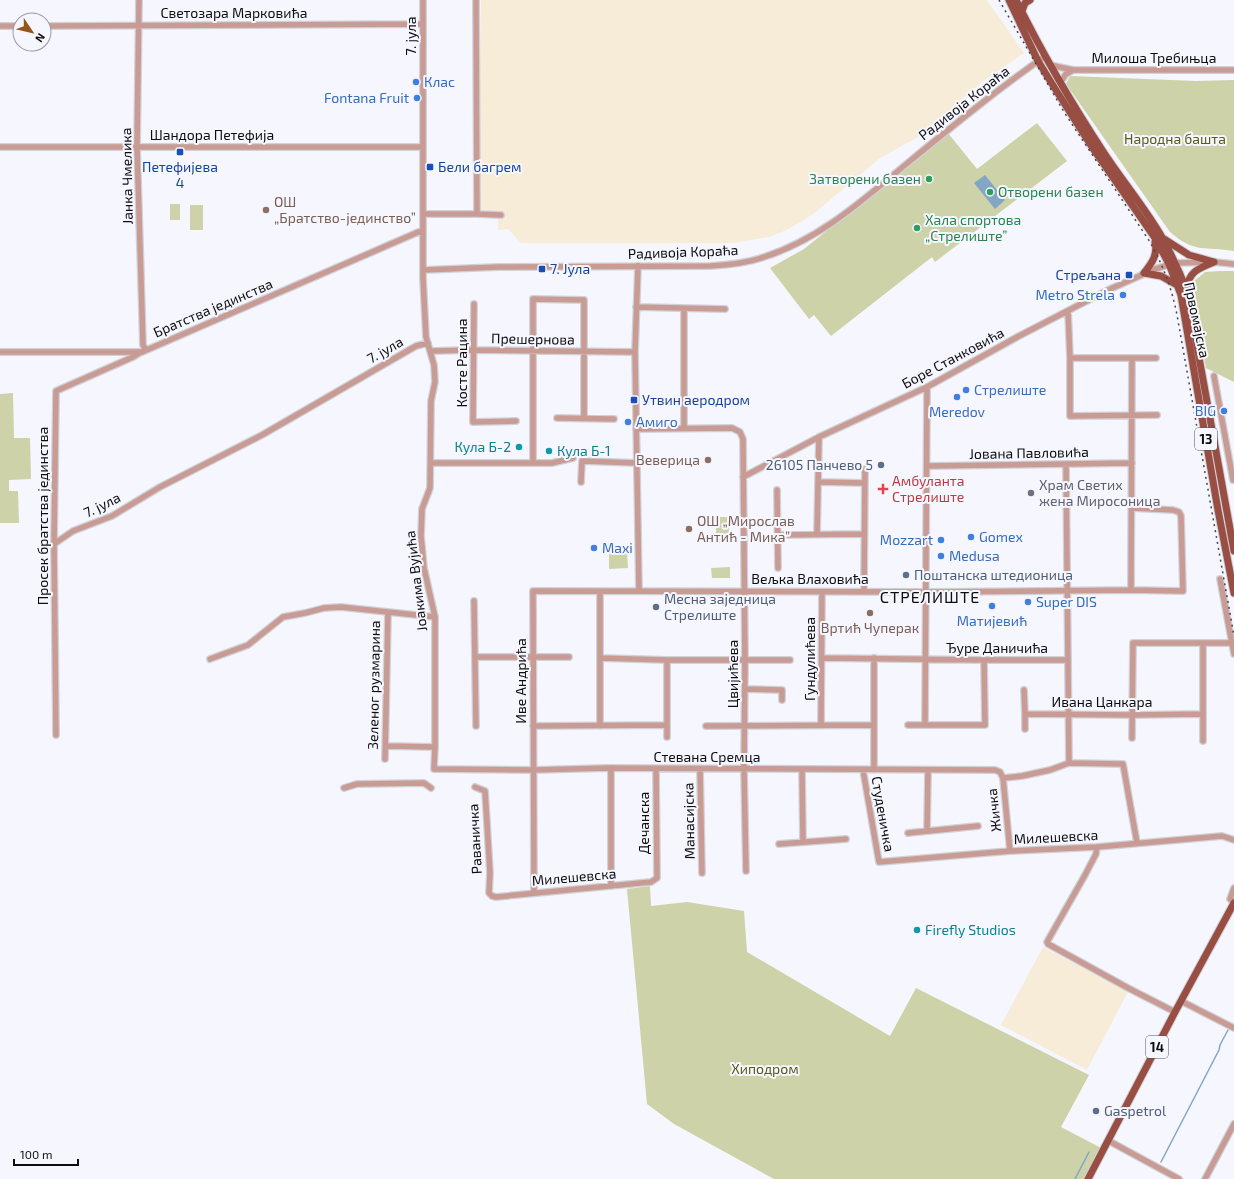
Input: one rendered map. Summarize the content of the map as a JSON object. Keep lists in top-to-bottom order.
{
  "streets": {
    "main road": ["Првомајска", "13", "14"],
    "street": [
      "Светозара Марковића",
      "7. јула",
      "Милоша Требињца",
      "Радивоја Кораћа",
      "Шандора Петефија",
      "Јанка Чмелика",
      "Братства јединства",
      "Прешернова",
      "Боре Станковића",
      "Косте Рацина",
      "Јована Павловића",
      "Просек братства јединства",
      "Вељка Влаховића",
      "Јоакима Вујића",
      "Ђуре Даничића",
      "Гундулићева",
      "Цвијићева",
      "Иве Андрића",
      "Зеленог рузмарина",
      "Ивана Цанкара",
      "Стевана Сремца",
      "Жичка",
      "Студеничка",
      "Манасијска",
      "Дечанска",
      "Милешевска",
      "Раваничка"
    ]
  },
  "crossings": [
    ["Светозара Марковића", "7. јула"],
    ["Светозара Марковића", "Јанка Чмелика"],
    ["7. јула", "Радивоја Кораћа"],
    ["7. јула", "Шандора Петефија"],
    ["7. јула", "Братства јединства"],
    ["7. јула", "Просек братства јединства"],
    ["7. јула", "Јоакима Вујића"],
    ["Милоша Требињца", "Првомајска"],
    ["Радивоја Кораћа", "Првомајска"],
    ["Шандора Петефија", "Јанка Чмелика"],
    ["Јанка Чмелика", "Братства јединства"],
    ["Јанка Чмелика", "Просек братства јединства"],
    ["Братства јединства", "Просек братства јединства"],
    ["Првомајска", "Боре Станковића"],
    ["Прешернова", "Косте Рацина"],
    ["Прешернова", "Јоакима Вујића"],
    ["Боре Станковића", "Цвијићева"],
    ["Вељка Влаховића", "Гундулићева"],
    ["Вељка Влаховића", "Цвијићева"],
    ["Вељка Влаховића", "Иве Андрића"],
    ["Јоакима Вујића", "Стевана Сремца"],
    ["Ђуре Даничића", "Гундулићева"],
    ["Цвијићева", "Стевана Сремца"],
    ["Иве Андрића", "Стевана Сремца"],
    ["Иве Андрића", "Милешевска"],
    ["Стевана Сремца", "Жичка"],
    ["Стевана Сремца", "Студеничка"],
    ["Стевана Сремца", "Манасијска"],
    ["Стевана Сремца", "Дечанска"],
    ["Жичка", "Милешевска"],
    ["Студеничка", "Милешевска"],
    ["Дечанска", "Милешевска"],
    ["Милешевска", "Раваничка"]
  ],
  "districts": ["СТРЕЛИШТЕ"],
  "parks": ["Народна башта", "Хиподром"],
  "places": {
    "other": [
      "Клас",
      "Fontana Fruit",
      "Затворени базен",
      "Отворени базен",
      "ОШ „Братство-јединство”",
      "Хала спортова „Стрелиште”",
      "Metro Strela",
      "Стрелиште",
      "Meredov",
      "BIG",
      "Амиго",
      "Кула Б-2",
      "Кула Б-1",
      "Веверица",
      "26105 Панчево 5",
      "Храм Светих жена Миросоница",
      "ОШ „Мирослав Антић - Мика”",
      "Gomex",
      "Mozzart",
      "Maxi",
      "Medusa",
      "Поштанска штедионица",
      "Super DIS",
      "Матијевић",
      "Месна заједница Стрелиште",
      "Вртић Чуперак",
      "Firefly Studios",
      "Gaspetrol"
    ],
    "transit": [
      "Петефијева 4",
      "Бели багрем",
      "7. Јула",
      "Стрељана",
      "Утвин аеродром"
    ],
    "health": ["Амбуланта Стрелиште"]
  },
  "scale_bar": "100 m",
  "north": "bottom right"
}
